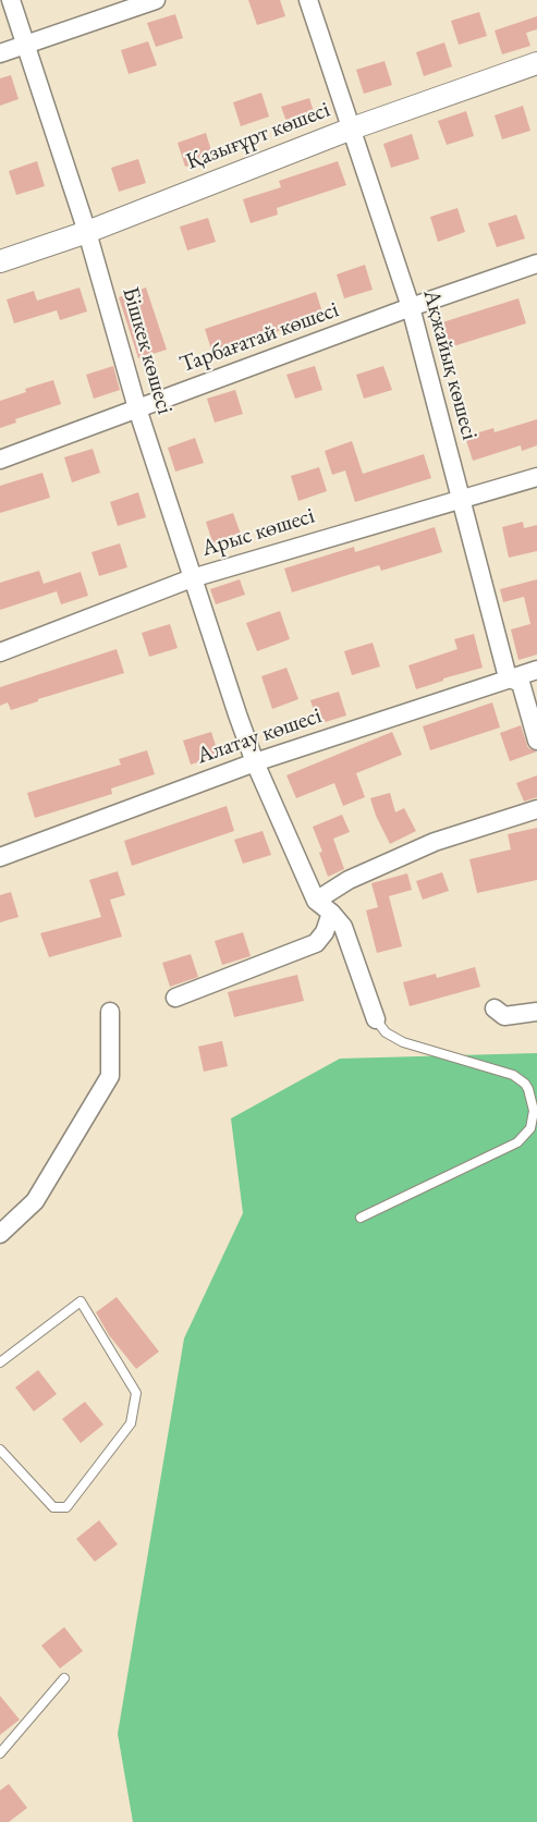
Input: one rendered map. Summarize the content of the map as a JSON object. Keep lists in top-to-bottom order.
{
  "streets": {
    "street": [
      "Қазығұрт көшесі",
      "Тарбағатай көшесі",
      "Бішкек көшесі",
      "Ақжайық көшесі",
      "Арыс көшесі",
      "Алатау көшесі"
    ]
  },
  "crossings": [
    ["Қазығұрт көшесі", "Бішкек көшесі"],
    ["Қазығұрт көшесі", "Ақжайық көшесі"],
    ["Тарбағатай көшесі", "Бішкек көшесі"],
    ["Тарбағатай көшесі", "Ақжайық көшесі"],
    ["Бішкек көшесі", "Арыс көшесі"],
    ["Бішкек көшесі", "Алатау көшесі"],
    ["Ақжайық көшесі", "Арыс көшесі"],
    ["Ақжайық көшесі", "Алатау көшесі"]
  ]
}
